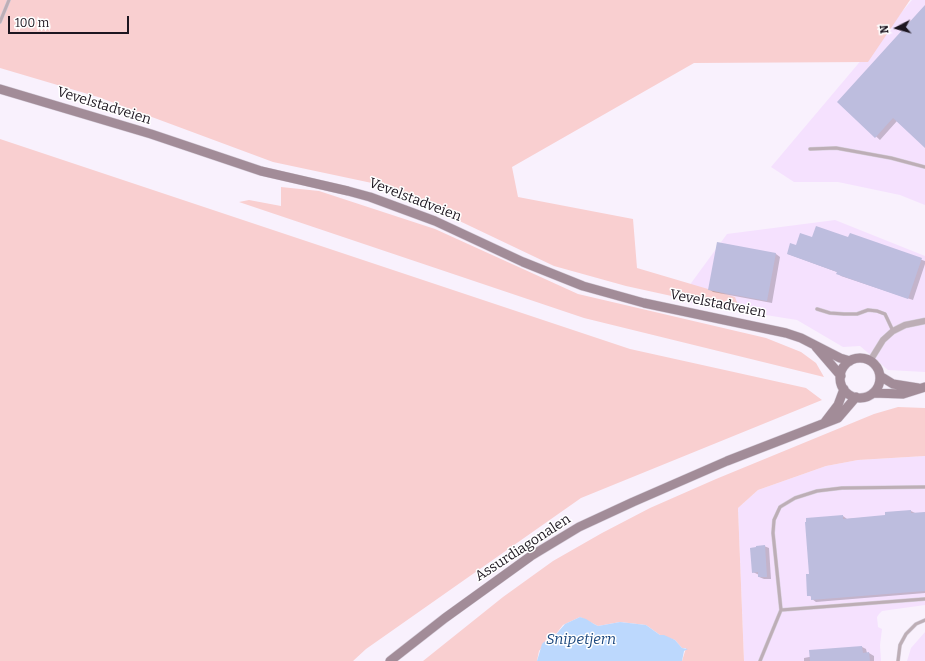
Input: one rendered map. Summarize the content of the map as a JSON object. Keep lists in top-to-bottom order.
{
  "streets": {
    "main road": ["Vevelstadveien", "Assurdiagonalen"]
  },
  "water": ["Snipetjern"],
  "scale_bar": "100 m",
  "north": "left"
}
